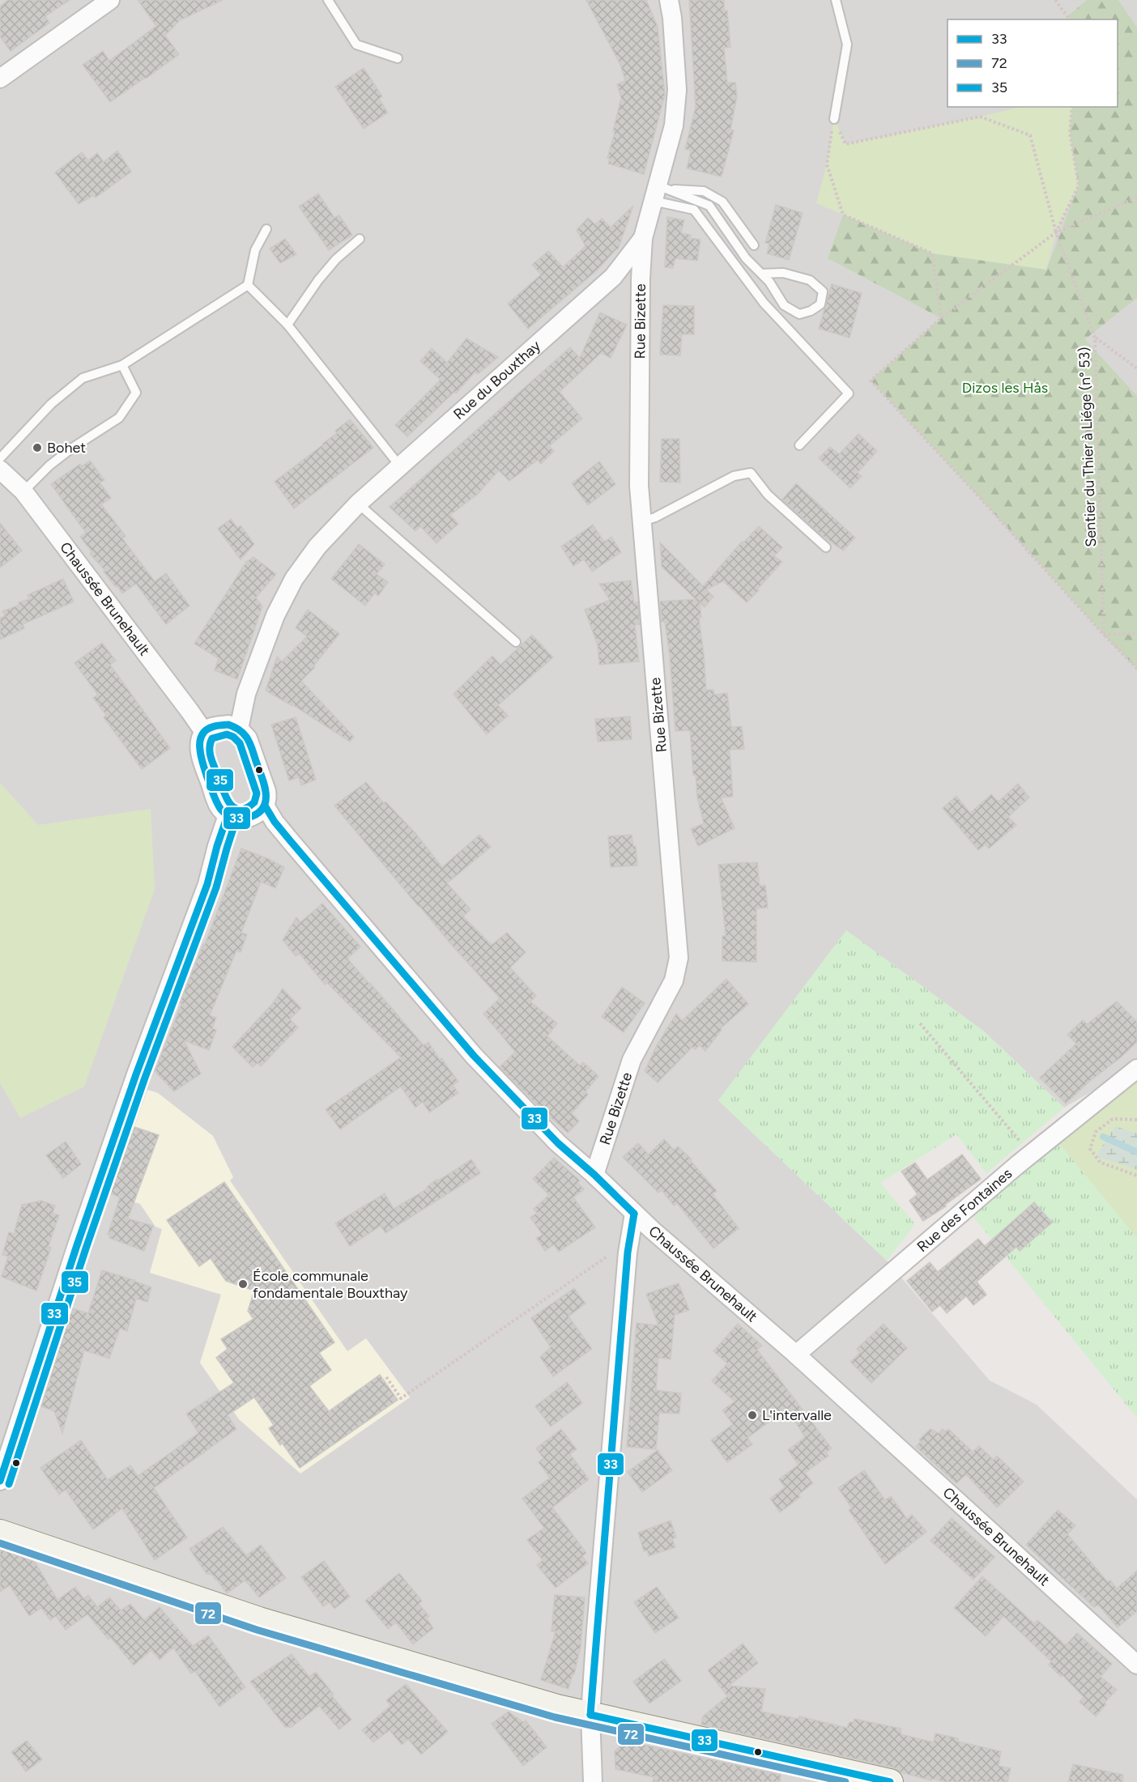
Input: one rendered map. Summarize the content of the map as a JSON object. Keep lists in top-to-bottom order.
{
  "streets": {
    "street": [
      "Rue Bizette",
      "Rue du Bouxthay",
      "Chaussée Brunehault",
      "Rue des Fontaines"
    ],
    "path": ["Sentier du Thier à Liége (n° 53)"]
  },
  "crossings": [
    ["Rue Bizette", "Rue du Bouxthay"],
    ["Rue Bizette", "Chaussée Brunehault"],
    ["Rue du Bouxthay", "Chaussée Brunehault"],
    ["Chaussée Brunehault", "Rue des Fontaines"]
  ],
  "parks": ["Dizos les Hås"],
  "places": ["Bohet", "École communale fondamentale Bouxthay", "L'intervalle"],
  "lines": ["transit line 33", "transit line 35", "transit line 72"],
  "legend": ["33", "72", "35"]
}
